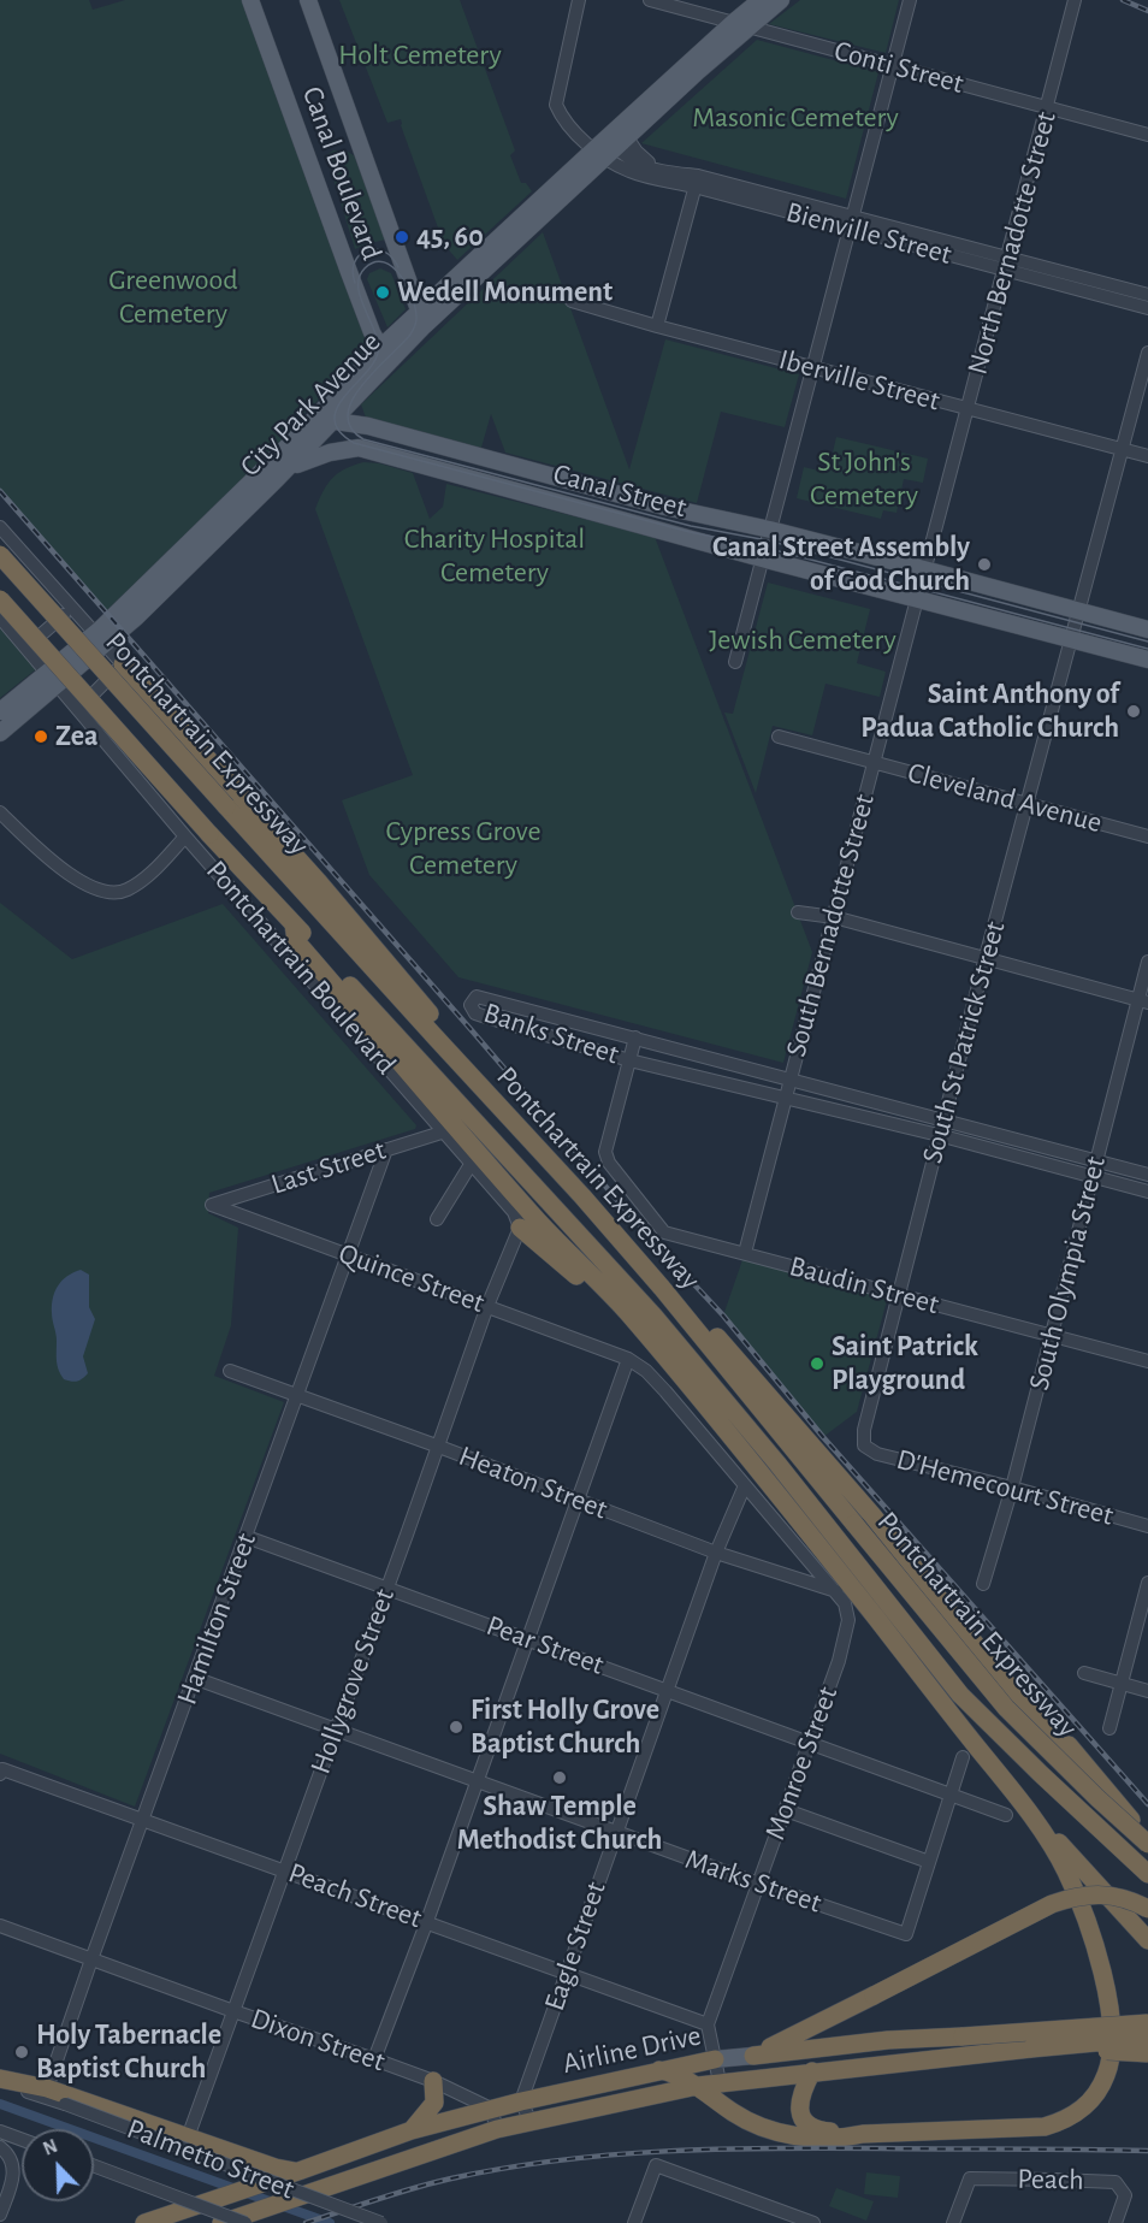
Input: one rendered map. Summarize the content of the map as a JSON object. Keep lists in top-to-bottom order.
{
  "streets": {
    "highway": ["Pontchartrain Expressway", "Airline Drive"],
    "main road": ["Canal Boulevard", "City Park Avenue", "Canal Street"],
    "street": [
      "Conti Street",
      "Bienville Street",
      "North Bernadotte Street",
      "Iberville Street",
      "Cleveland Avenue",
      "South Bernadotte Street",
      "Pontchartrain Boulevard",
      "Banks Street",
      "South St Patrick Street",
      "Last Street",
      "South Olympia Street",
      "Quince Street",
      "Baudin Street",
      "Heaton Street",
      "D'Hemecourt Street",
      "Hamilton Street",
      "Pear Street",
      "Hollygrove Street",
      "Monroe Street",
      "Marks Street",
      "Peach Street",
      "Eagle Street",
      "Dixon Street",
      "Palmetto Street",
      "Peach"
    ]
  },
  "crossings": [
    ["Conti Street", "North Bernadotte Street"],
    ["Conti Street", "City Park Avenue"],
    ["Canal Boulevard", "City Park Avenue"],
    ["Bienville Street", "North Bernadotte Street"],
    ["Bienville Street", "City Park Avenue"],
    ["North Bernadotte Street", "Iberville Street"],
    ["North Bernadotte Street", "Canal Street"],
    ["North Bernadotte Street", "South Bernadotte Street"],
    ["Iberville Street", "South St Patrick Street"],
    ["City Park Avenue", "Canal Street"],
    ["Canal Street", "South Bernadotte Street"],
    ["Canal Street", "South St Patrick Street"],
    ["Cleveland Avenue", "South Bernadotte Street"],
    ["Cleveland Avenue", "South St Patrick Street"],
    ["South Bernadotte Street", "Banks Street"],
    ["South Bernadotte Street", "Baudin Street"],
    ["Pontchartrain Boulevard", "Last Street"],
    ["Pontchartrain Boulevard", "Hollygrove Street"],
    ["Banks Street", "South St Patrick Street"],
    ["Banks Street", "South Olympia Street"],
    ["Banks Street", "Baudin Street"],
    ["South St Patrick Street", "Baudin Street"],
    ["South St Patrick Street", "D'Hemecourt Street"],
    ["Last Street", "Quince Street"],
    ["Last Street", "Hamilton Street"],
    ["South Olympia Street", "Baudin Street"],
    ["South Olympia Street", "D'Hemecourt Street"],
    ["Quince Street", "Heaton Street"],
    ["Quince Street", "Hamilton Street"],
    ["Quince Street", "Hollygrove Street"],
    ["Quince Street", "Monroe Street"],
    ["Quince Street", "Eagle Street"],
    ["Heaton Street", "Hamilton Street"],
    ["Heaton Street", "Hollygrove Street"],
    ["Heaton Street", "Eagle Street"],
    ["Hamilton Street", "Pear Street"],
    ["Hamilton Street", "Marks Street"],
    ["Hamilton Street", "Peach Street"],
    ["Hamilton Street", "Dixon Street"],
    ["Pear Street", "Hollygrove Street"],
    ["Pear Street", "Monroe Street"],
    ["Pear Street", "Eagle Street"],
    ["Hollygrove Street", "Marks Street"],
    ["Hollygrove Street", "Peach Street"],
    ["Hollygrove Street", "Dixon Street"],
    ["Monroe Street", "Marks Street"],
    ["Monroe Street", "Peach Street"],
    ["Marks Street", "Eagle Street"],
    ["Peach Street", "Eagle Street"],
    ["Eagle Street", "Airline Drive"],
    ["Dixon Street", "Airline Drive"],
    ["Airline Drive", "Palmetto Street"]
  ],
  "parks": [
    "Holt Cemetery",
    "Masonic Cemetery",
    "Greenwood Cemetery",
    "St John's Cemetery",
    "Charity Hospital Cemetery",
    "Jewish Cemetery",
    "Cypress Grove Cemetery"
  ],
  "places": [
    "45, 60",
    "Wedell Monument",
    "Canal Street Assembly of God Church",
    "Saint Anthony of Padua Catholic Church",
    "Zea",
    "Saint Patrick Playground",
    "First Holly Grove Baptist Church",
    "Shaw Temple Methodist Church",
    "Holy Tabernacle Baptist Church"
  ],
  "north": "top left"
}
